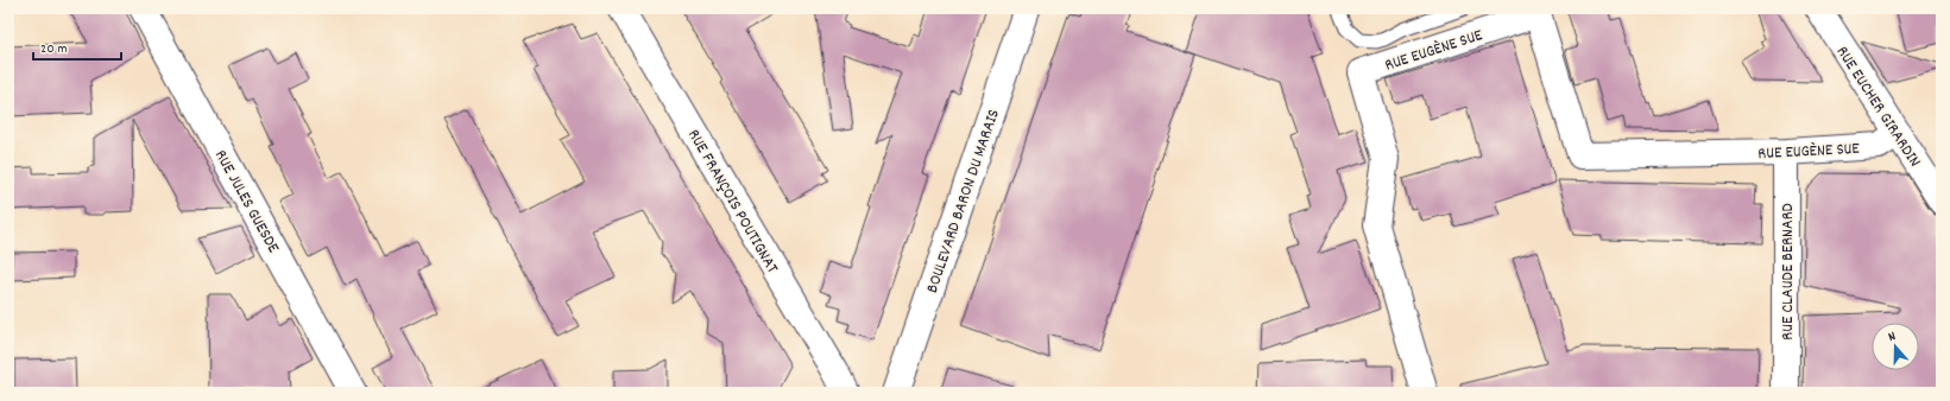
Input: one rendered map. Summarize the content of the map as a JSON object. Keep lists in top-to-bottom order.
{
  "streets": {
    "street": [
      "RUE EUGÈNE SUE",
      "RUE EUCHER GIRARDIN",
      "RUE JULES GUESDE",
      "RUE FRANÇOIS POUTIGNAT",
      "BOULEVARD BARON DU MARAIS",
      "RUE CLAUDE BERNARD"
    ]
  },
  "crossings": [
    ["RUE EUGÈNE SUE", "RUE EUCHER GIRARDIN"],
    ["RUE EUGÈNE SUE", "RUE CLAUDE BERNARD"]
  ],
  "scale_bar": "20 m",
  "north": "top"
}
